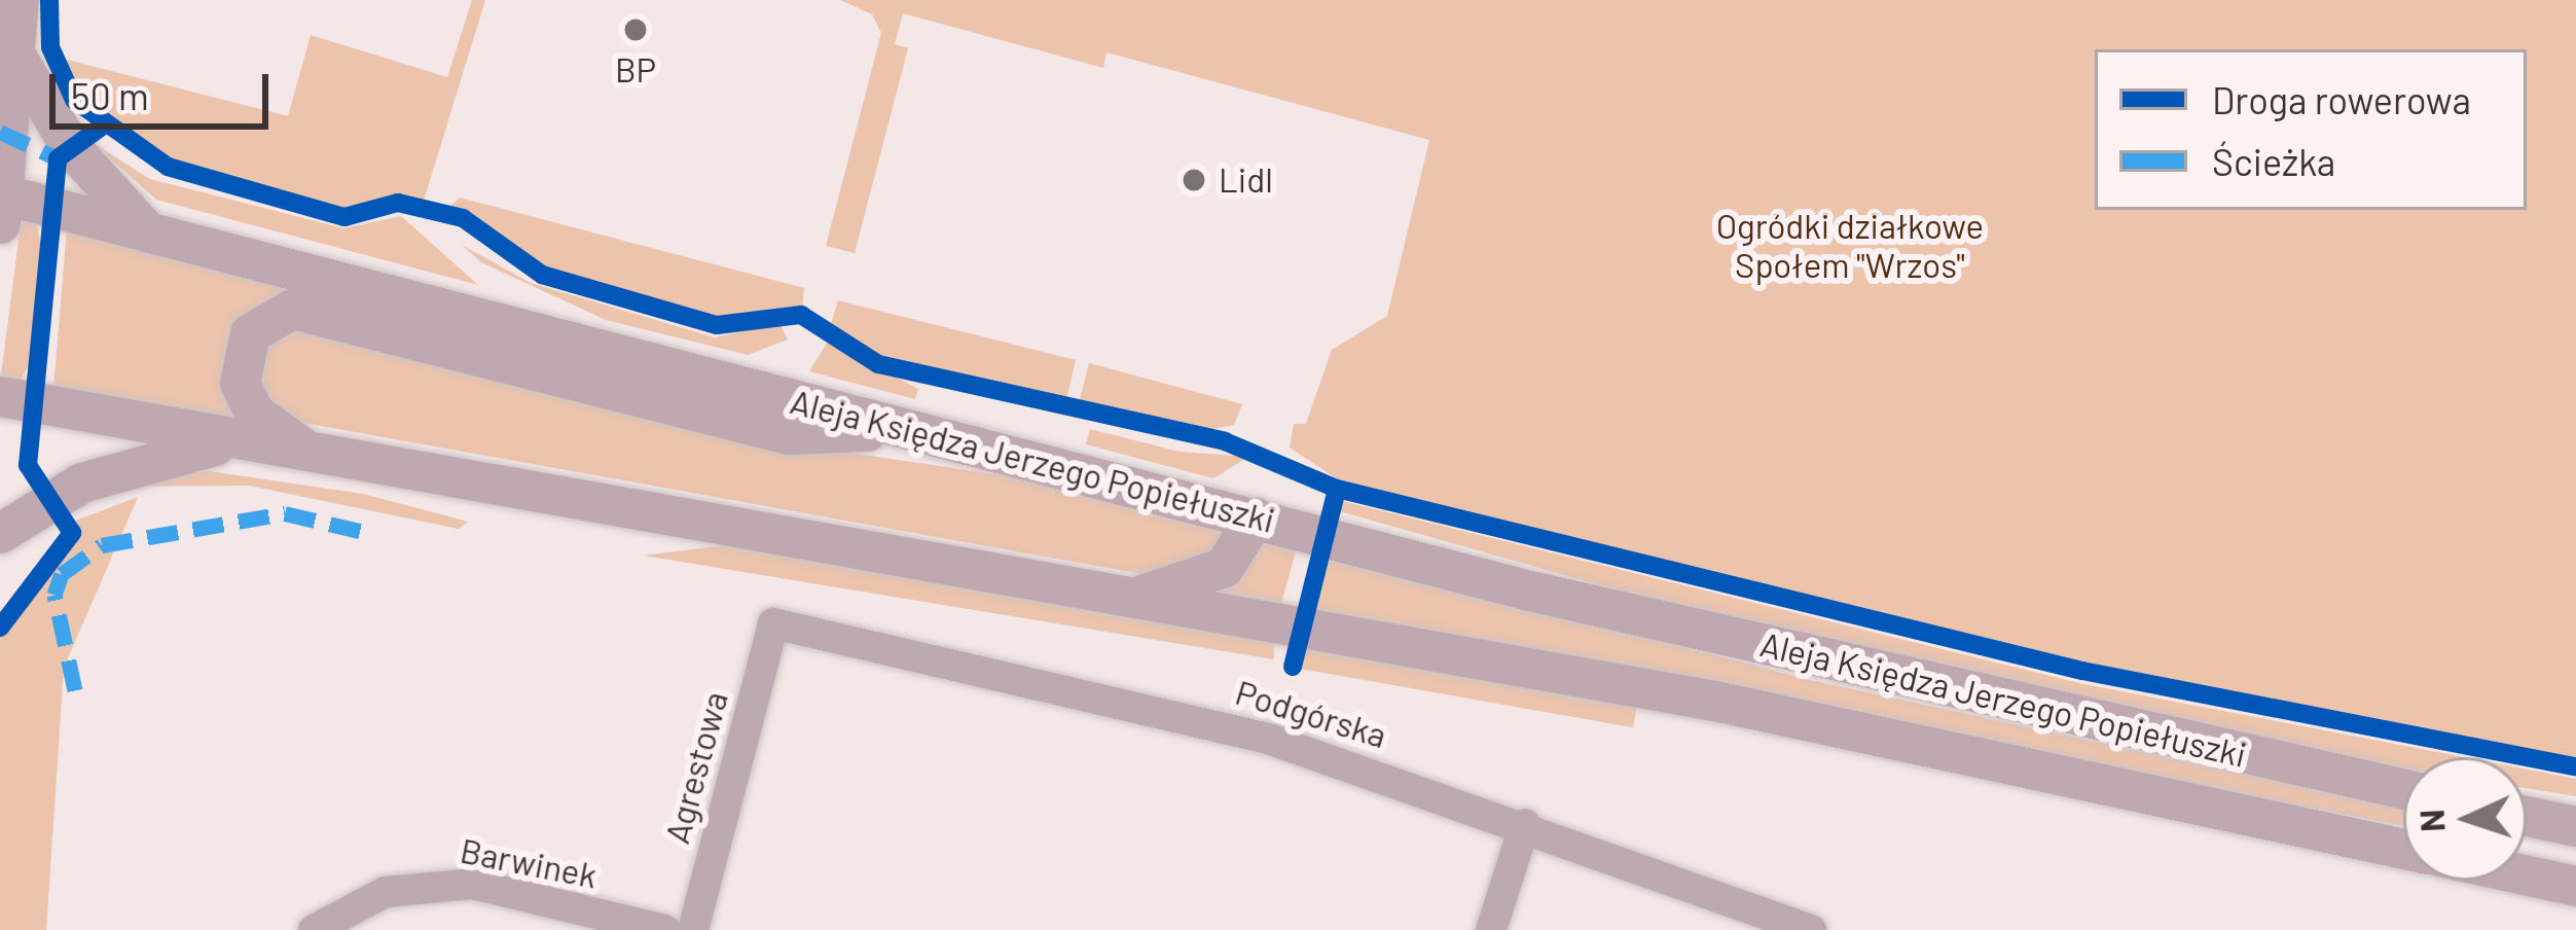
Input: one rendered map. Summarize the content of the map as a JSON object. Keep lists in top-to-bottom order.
{
  "streets": {
    "main road": ["Aleja Księdza Jerzego Popiełuszki"],
    "street": ["Podgórska", "Agrestowa", "Barwinek"]
  },
  "crossings": [
    ["Podgórska", "Agrestowa"]
  ],
  "parks": ["Ogródki działkowe Społem \"Wrzos\""],
  "places": ["BP", "Lidl"],
  "legend": ["Droga rowerowa", "Ścieżka"],
  "scale_bar": "50 m",
  "north": "left"
}
